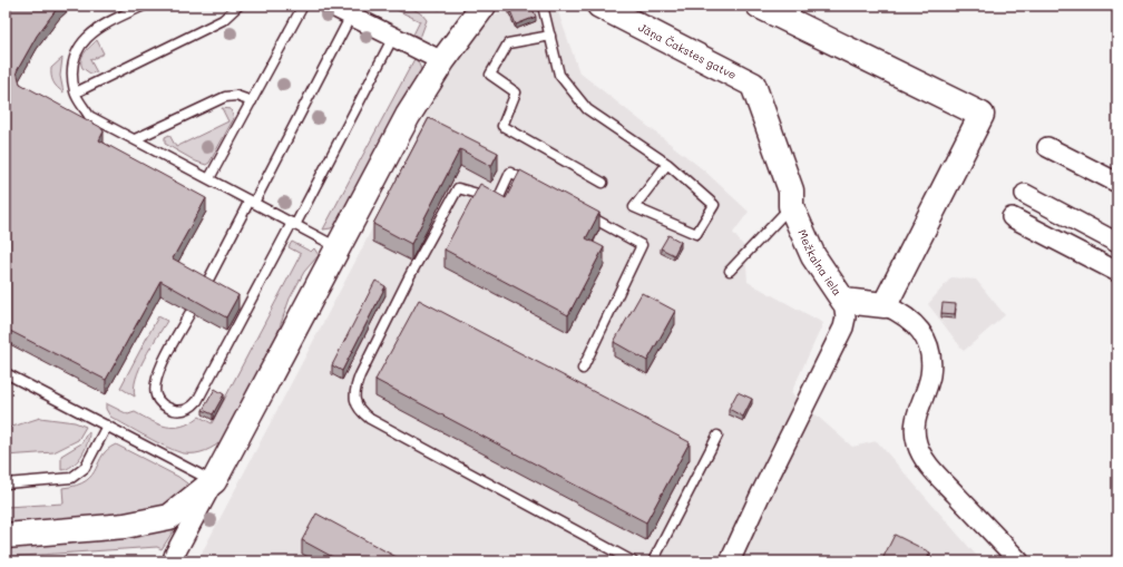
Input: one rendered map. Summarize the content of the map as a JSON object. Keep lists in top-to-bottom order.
{
  "streets": {
    "highway": ["Jāņa Čakstes gatve", "Mežkalna iela"]
  },
  "crossings": [
    ["Jāņa Čakstes gatve", "Mežkalna iela"]
  ]
}
